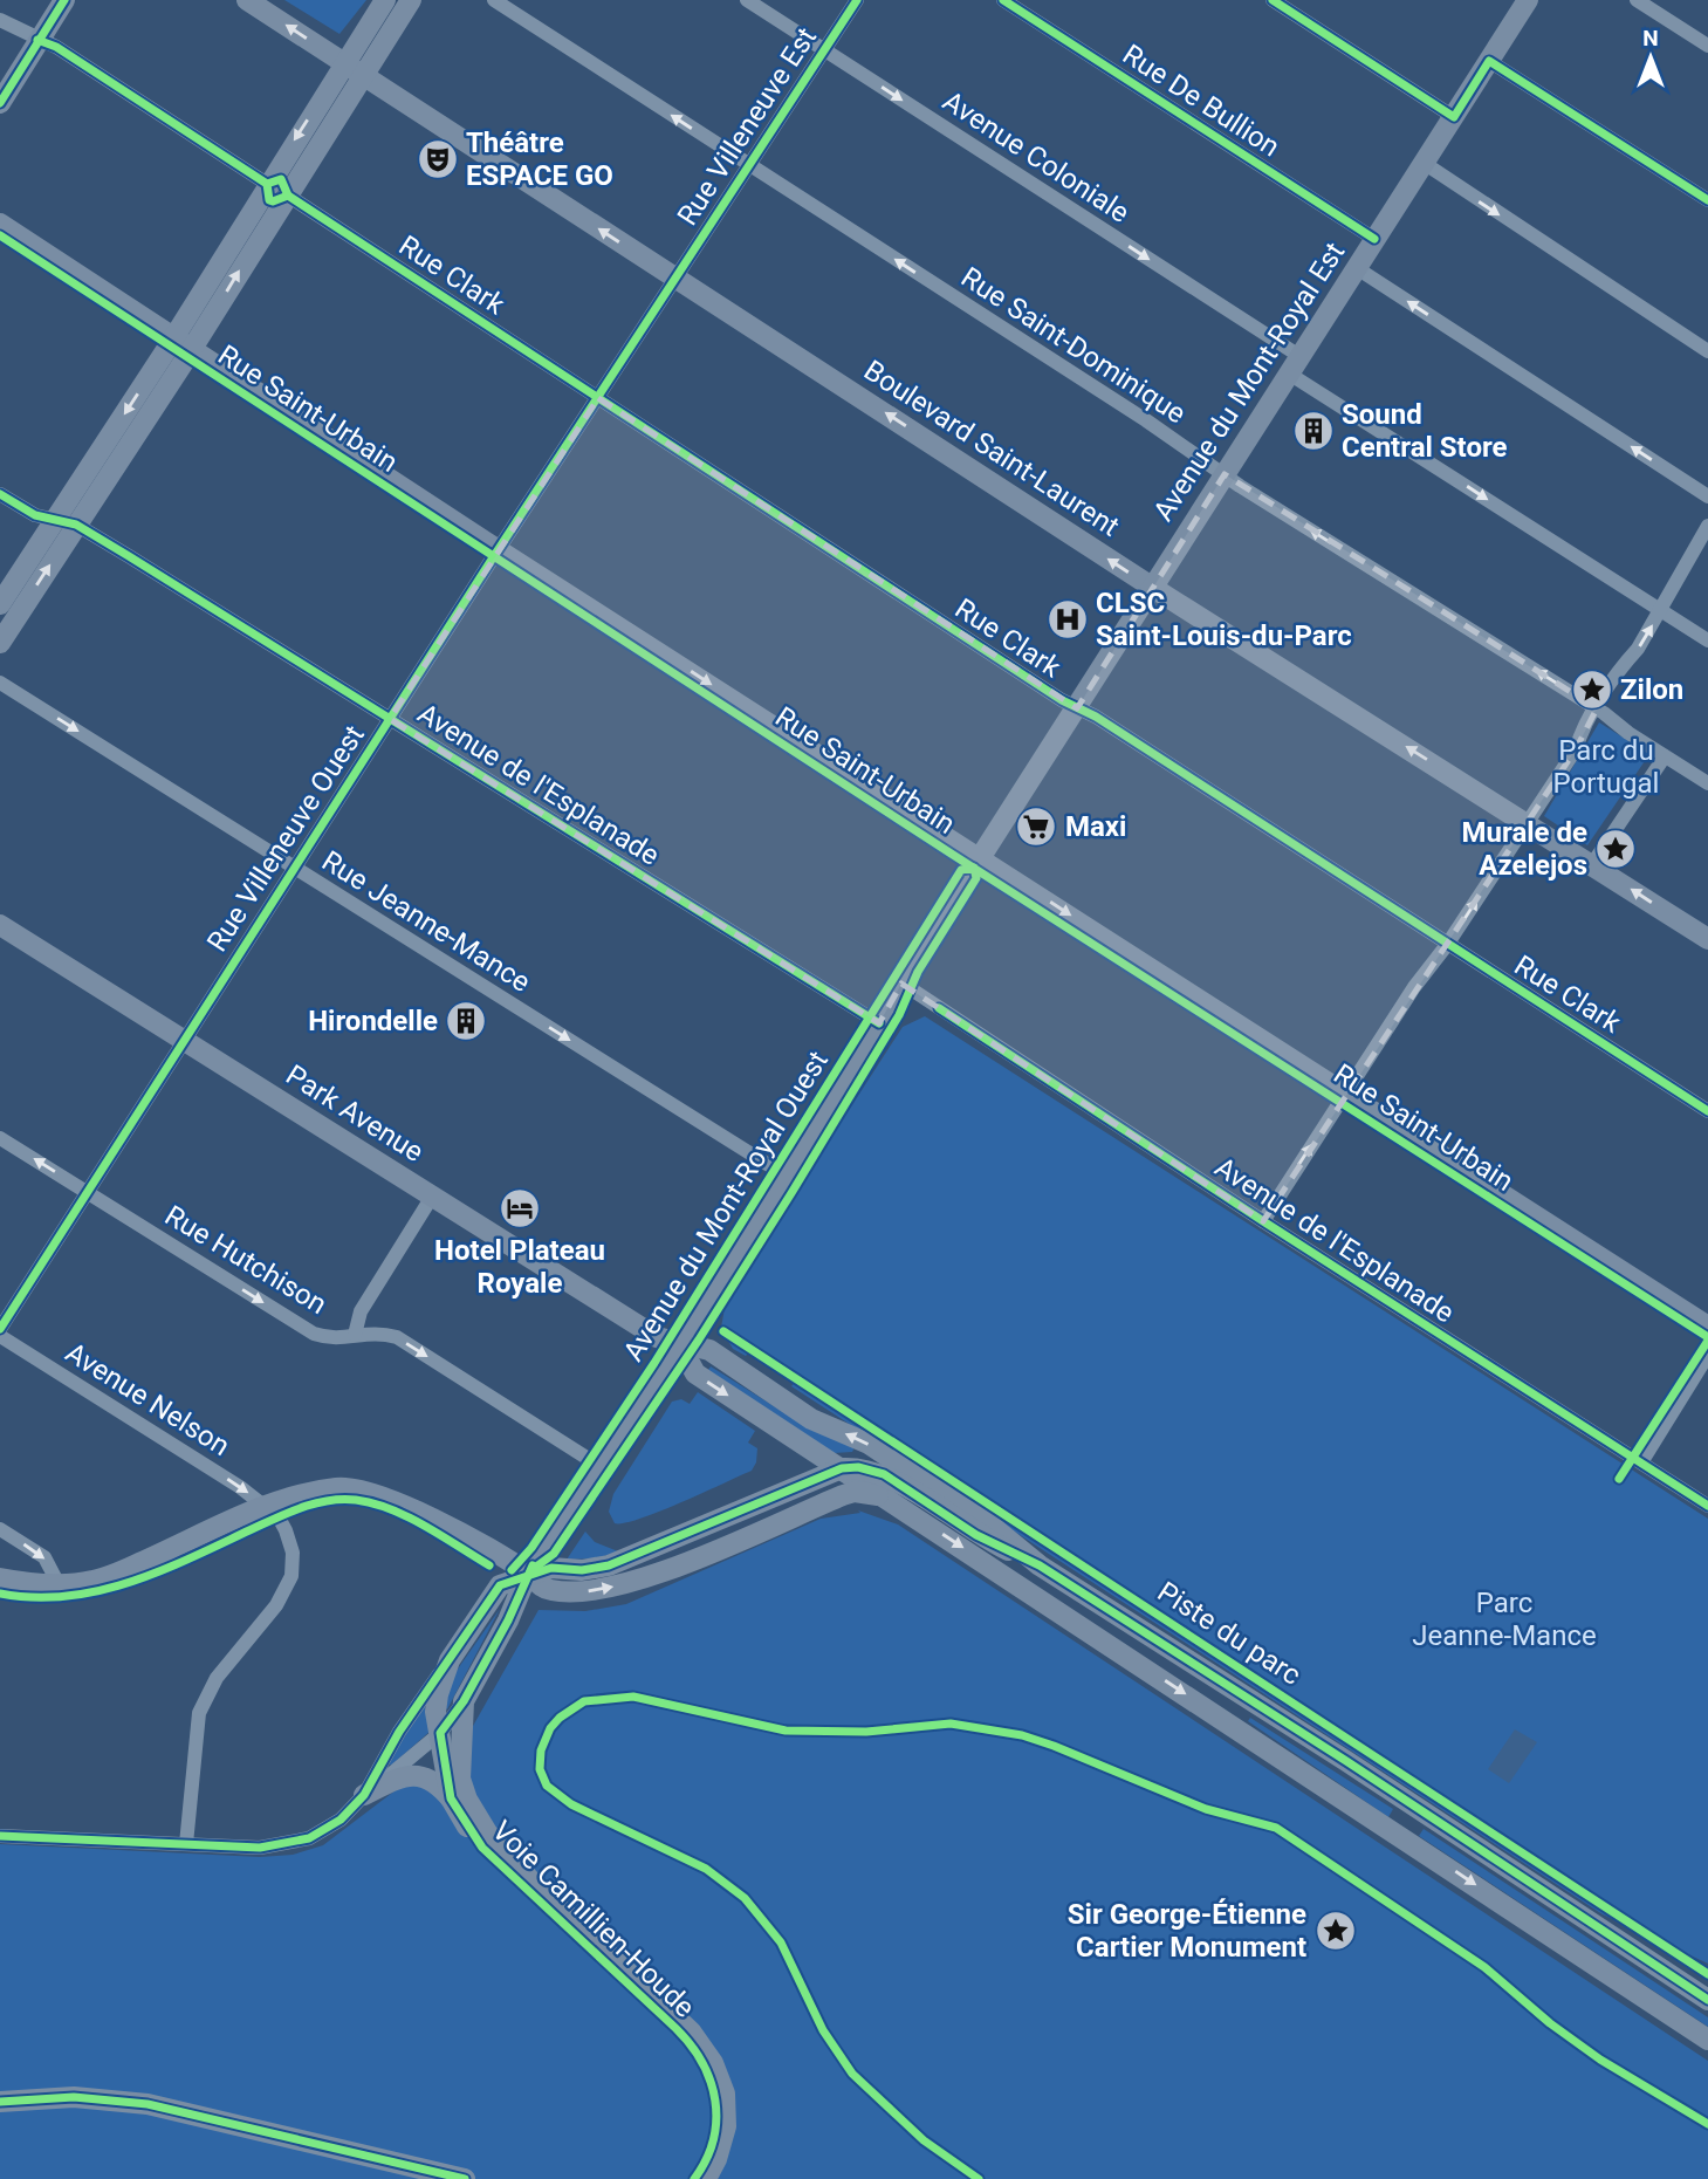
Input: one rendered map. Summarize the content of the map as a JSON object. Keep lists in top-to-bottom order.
{
  "streets": {
    "main road": [
      "Avenue du Mont-Royal Est",
      "Rue Saint-Urbain",
      "Boulevard Saint-Laurent",
      "Park Avenue",
      "Avenue du Mont-Royal Ouest",
      "Voie Camillien-Houde"
    ],
    "street": [
      "Rue De Bullion",
      "Rue Villeneuve Est",
      "Avenue Coloniale",
      "Rue Clark",
      "Rue Saint-Dominique",
      "Avenue de l'Esplanade",
      "Rue Villeneuve Ouest",
      "Rue Jeanne-Mance",
      "Rue Hutchison",
      "Avenue Nelson"
    ],
    "cycle path": ["Piste du parc"]
  },
  "crossings": [
    ["Rue De Bullion", "Avenue du Mont-Royal Est"],
    ["Rue Villeneuve Est", "Avenue Coloniale"],
    ["Rue Villeneuve Est", "Rue Saint-Dominique"],
    ["Rue Villeneuve Est", "Boulevard Saint-Laurent"],
    ["Rue Villeneuve Est", "Rue Villeneuve Ouest"],
    ["Avenue Coloniale", "Avenue du Mont-Royal Est"],
    ["Rue Clark", "Rue Villeneuve Ouest"],
    ["Rue Clark", "Avenue du Mont-Royal Ouest"],
    ["Rue Saint-Dominique", "Avenue du Mont-Royal Est"],
    ["Avenue du Mont-Royal Est", "Boulevard Saint-Laurent"],
    ["Avenue du Mont-Royal Est", "Avenue du Mont-Royal Ouest"],
    ["Rue Saint-Urbain", "Rue Villeneuve Ouest"],
    ["Rue Saint-Urbain", "Avenue du Mont-Royal Ouest"],
    ["Boulevard Saint-Laurent", "Rue Villeneuve Ouest"],
    ["Boulevard Saint-Laurent", "Avenue du Mont-Royal Ouest"],
    ["Avenue de l'Esplanade", "Rue Villeneuve Ouest"],
    ["Avenue de l'Esplanade", "Avenue du Mont-Royal Ouest"],
    ["Rue Villeneuve Ouest", "Rue Jeanne-Mance"],
    ["Rue Villeneuve Ouest", "Park Avenue"],
    ["Rue Villeneuve Ouest", "Rue Hutchison"],
    ["Rue Jeanne-Mance", "Avenue du Mont-Royal Ouest"],
    ["Park Avenue", "Avenue du Mont-Royal Ouest"],
    ["Avenue du Mont-Royal Ouest", "Rue Hutchison"],
    ["Avenue du Mont-Royal Ouest", "Voie Camillien-Houde"]
  ],
  "one_way": [
    "Rue Saint-Dominique",
    "Rue Saint-Urbain",
    "Boulevard Saint-Laurent",
    "Rue Jeanne-Mance",
    "Avenue Nelson"
  ],
  "parks": ["Parc du Portugal", "Parc Jeanne-Mance"],
  "places": {
    "theatre": ["Théâtre ESPACE GO"],
    "building": ["Sound Central Store", "Hirondelle"],
    "hospital": ["CLSC Saint-Louis-du-Parc"],
    "place": ["Zilon", "Murale de Azelejos", "Sir George-Étienne Cartier Monument"],
    "supermarket": ["Maxi"],
    "hotel": ["Hotel Plateau Royale"]
  },
  "north": "top"
}
